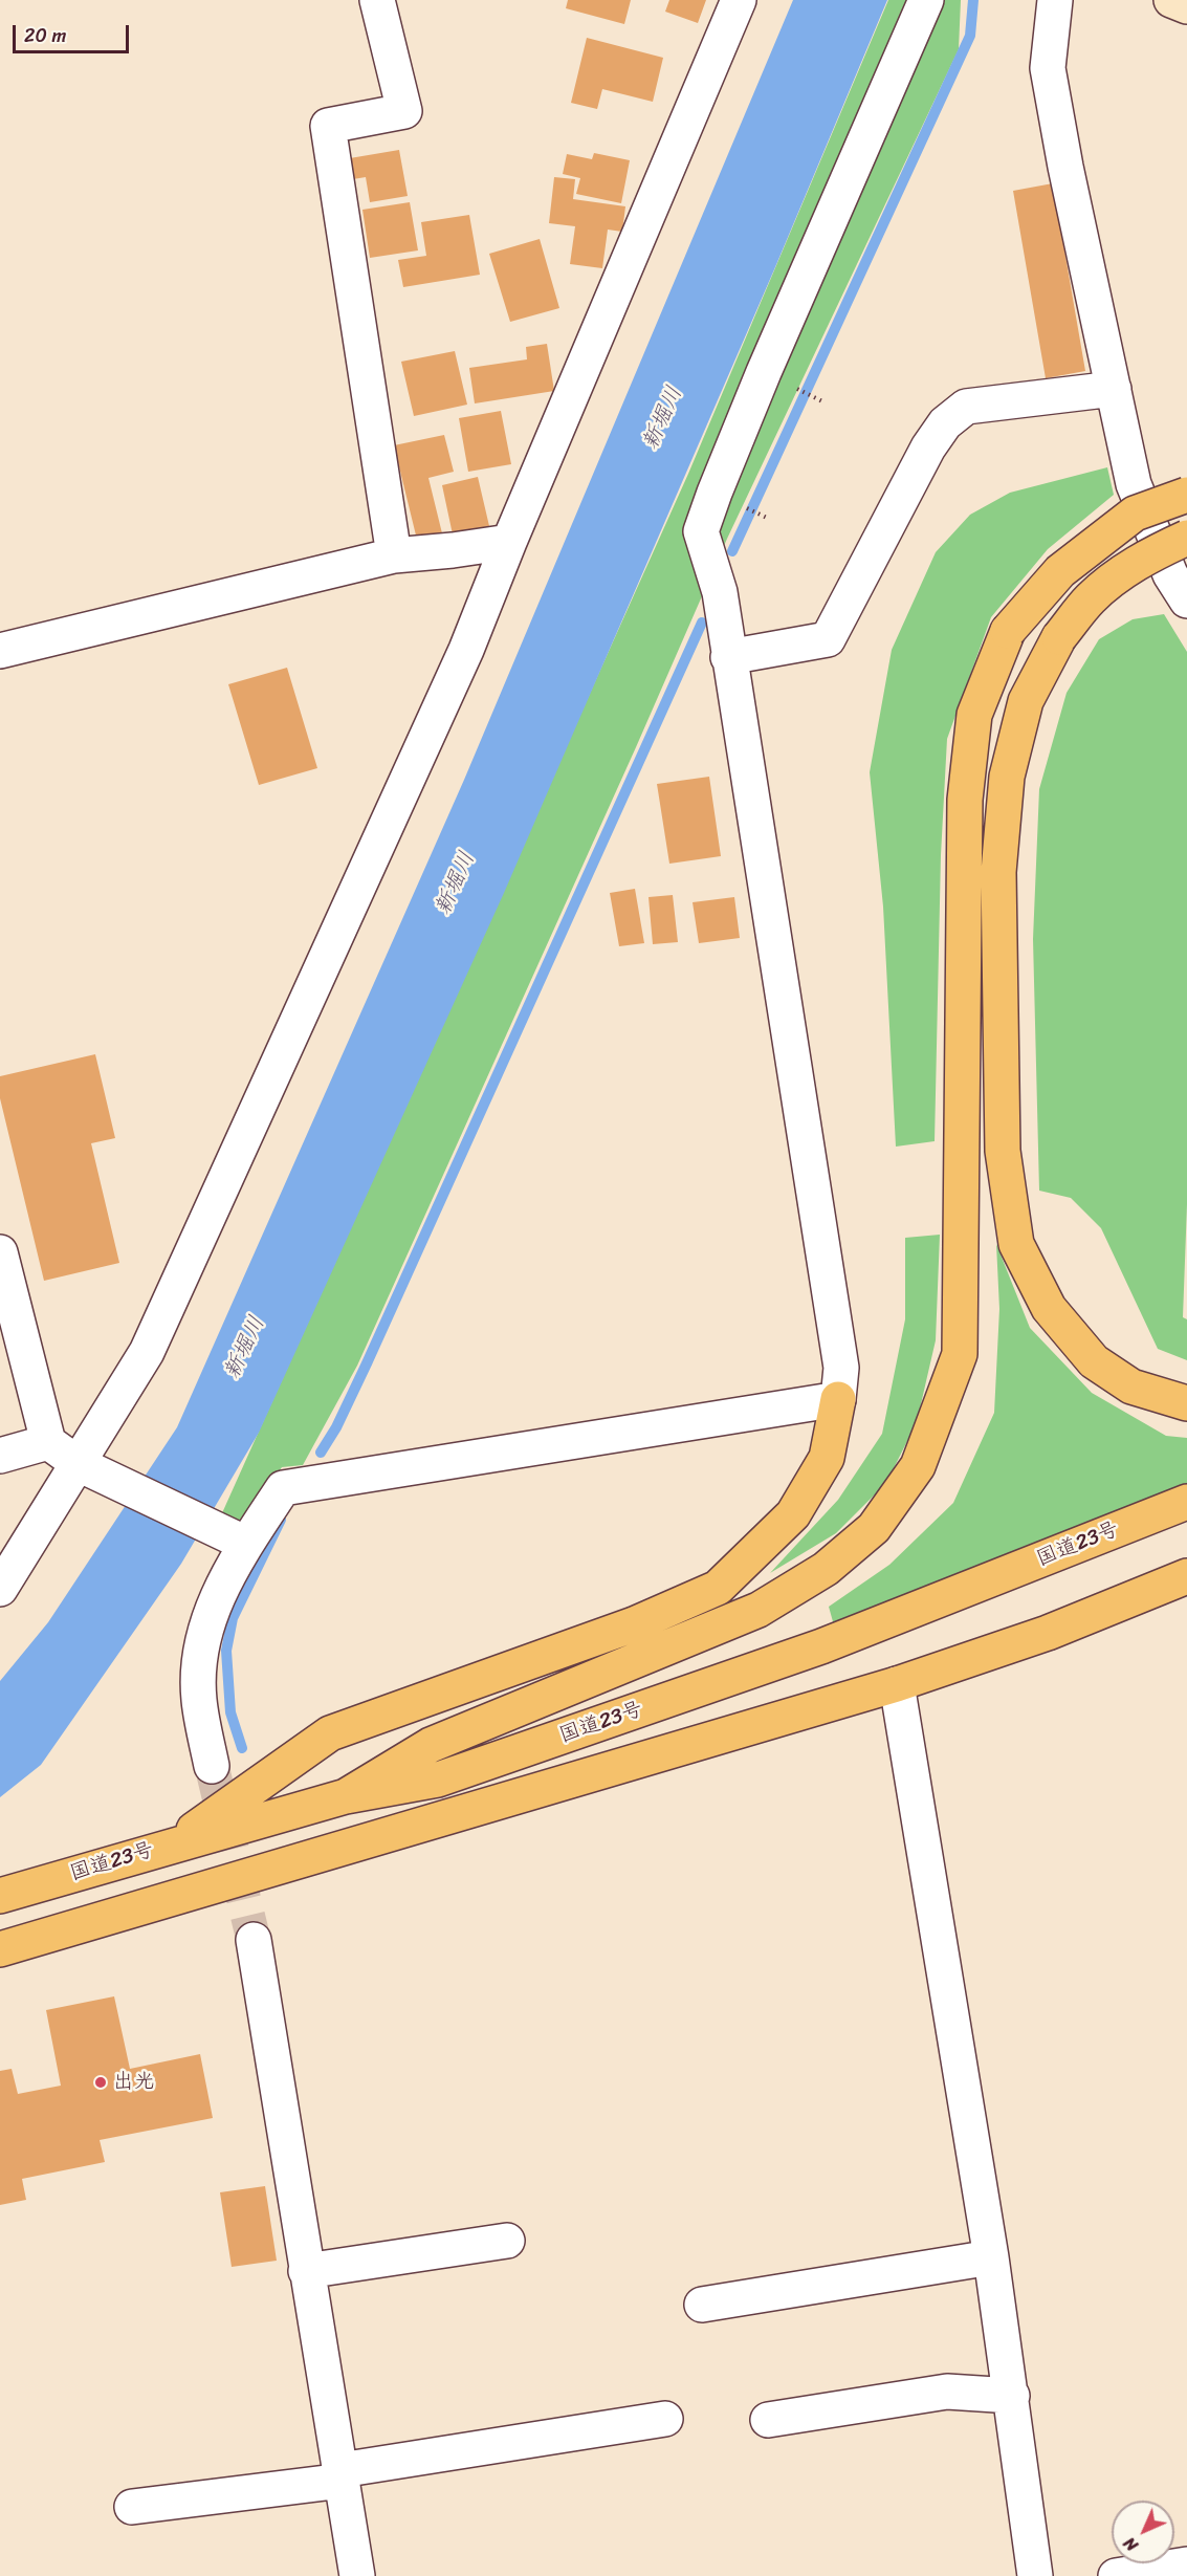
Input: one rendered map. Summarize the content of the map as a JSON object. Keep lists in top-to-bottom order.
{
  "streets": {
    "highway": ["国道23号"]
  },
  "water": ["新堀川"],
  "places": ["出光"],
  "scale_bar": "20 m",
  "north": "bottom left"
}
